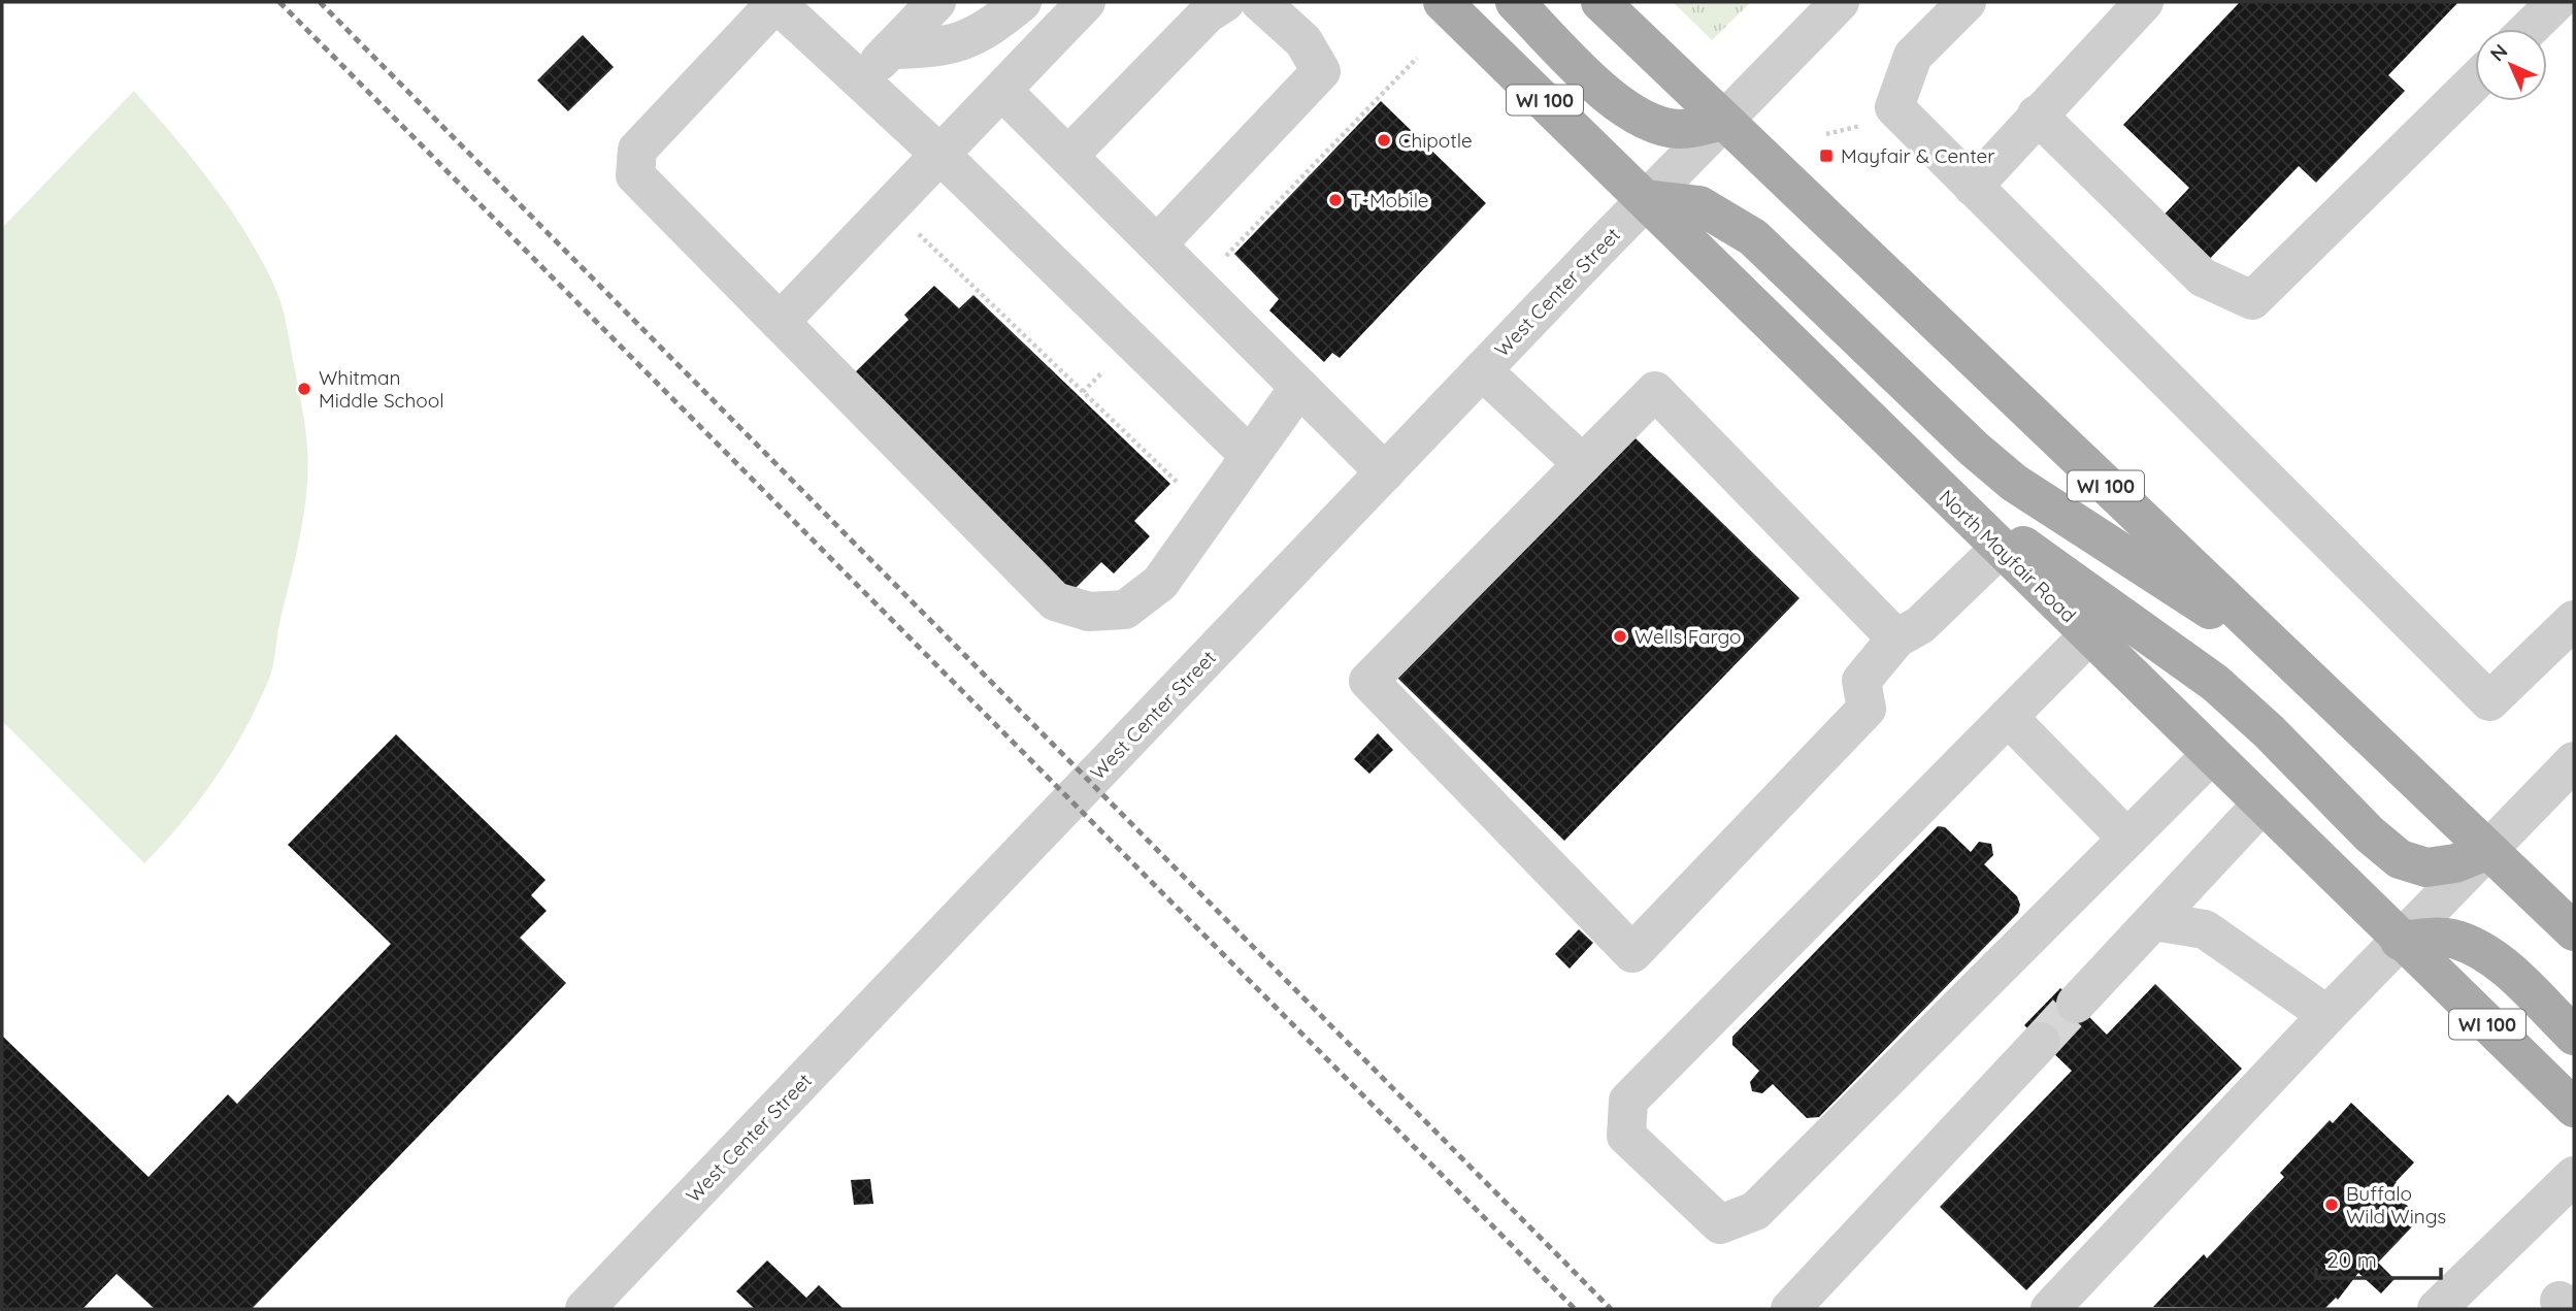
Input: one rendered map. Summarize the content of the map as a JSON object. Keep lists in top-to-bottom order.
{
  "streets": {
    "main road": ["WI 100", "North Mayfair Road"],
    "street": ["West Center Street"]
  },
  "crossings": [
    ["WI 100", "West Center Street"],
    ["West Center Street", "North Mayfair Road"]
  ],
  "places": {
    "other": [
      "Chipotle",
      "T-Mobile",
      "Whitman Middle School",
      "Wells Fargo",
      "Buffalo Wild Wings"
    ],
    "transit": ["Mayfair & Center"]
  },
  "scale_bar": "20 m",
  "north": "top left"
}
